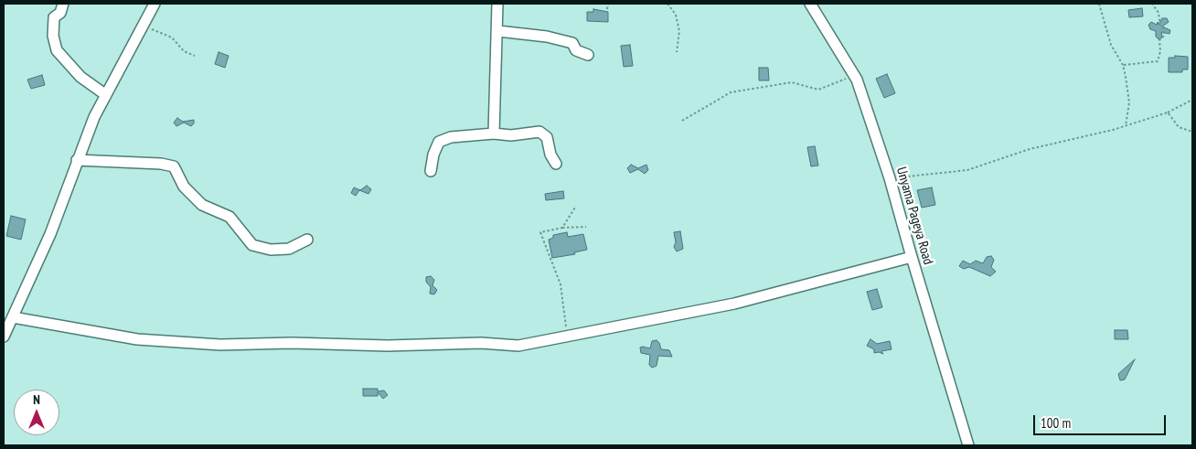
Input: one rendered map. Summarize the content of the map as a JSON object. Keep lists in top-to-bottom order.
{
  "streets": {
    "street": ["Unyama Pageya Road"]
  },
  "scale_bar": "100 m",
  "north": "top"
}
